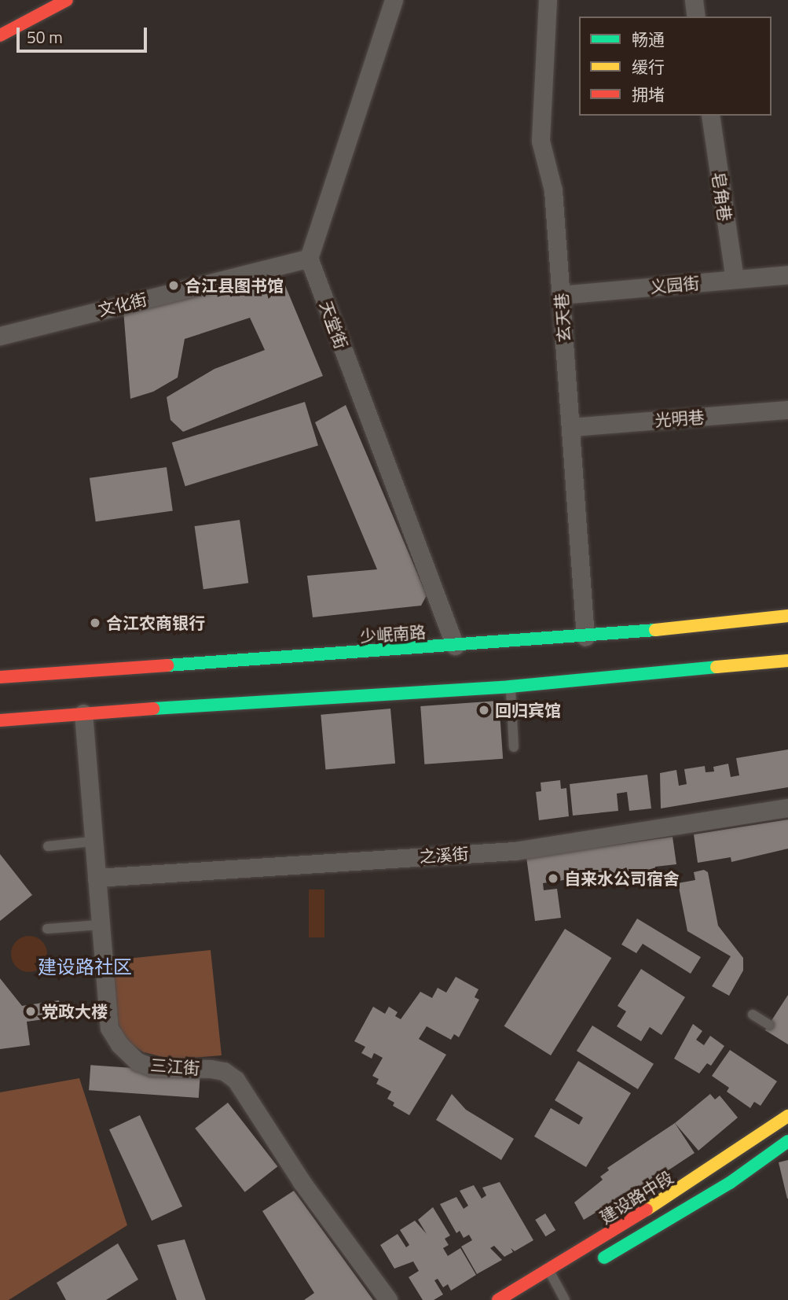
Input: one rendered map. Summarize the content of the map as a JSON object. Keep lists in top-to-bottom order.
{
  "streets": {
    "main road": ["少岷南路", "建设路中段"],
    "street": [
      "皂角巷",
      "义园街",
      "文化街",
      "玄天巷",
      "天堂街",
      "光明巷",
      "之溪街",
      "三江街"
    ]
  },
  "crossings": [
    ["皂角巷", "义园街"],
    ["义园街", "玄天巷"],
    ["文化街", "天堂街"],
    ["玄天巷", "光明巷"],
    ["玄天巷", "少岷南路"],
    ["天堂街", "少岷南路"],
    ["之溪街", "三江街"]
  ],
  "districts": ["建设路社区"],
  "places": [
    "合江县图书馆",
    "合江农商银行",
    "回归宾馆",
    "自来水公司宿舍",
    "党政大楼"
  ],
  "legend": ["畅通", "缓行", "拥堵"],
  "scale_bar": "50 m"
}
